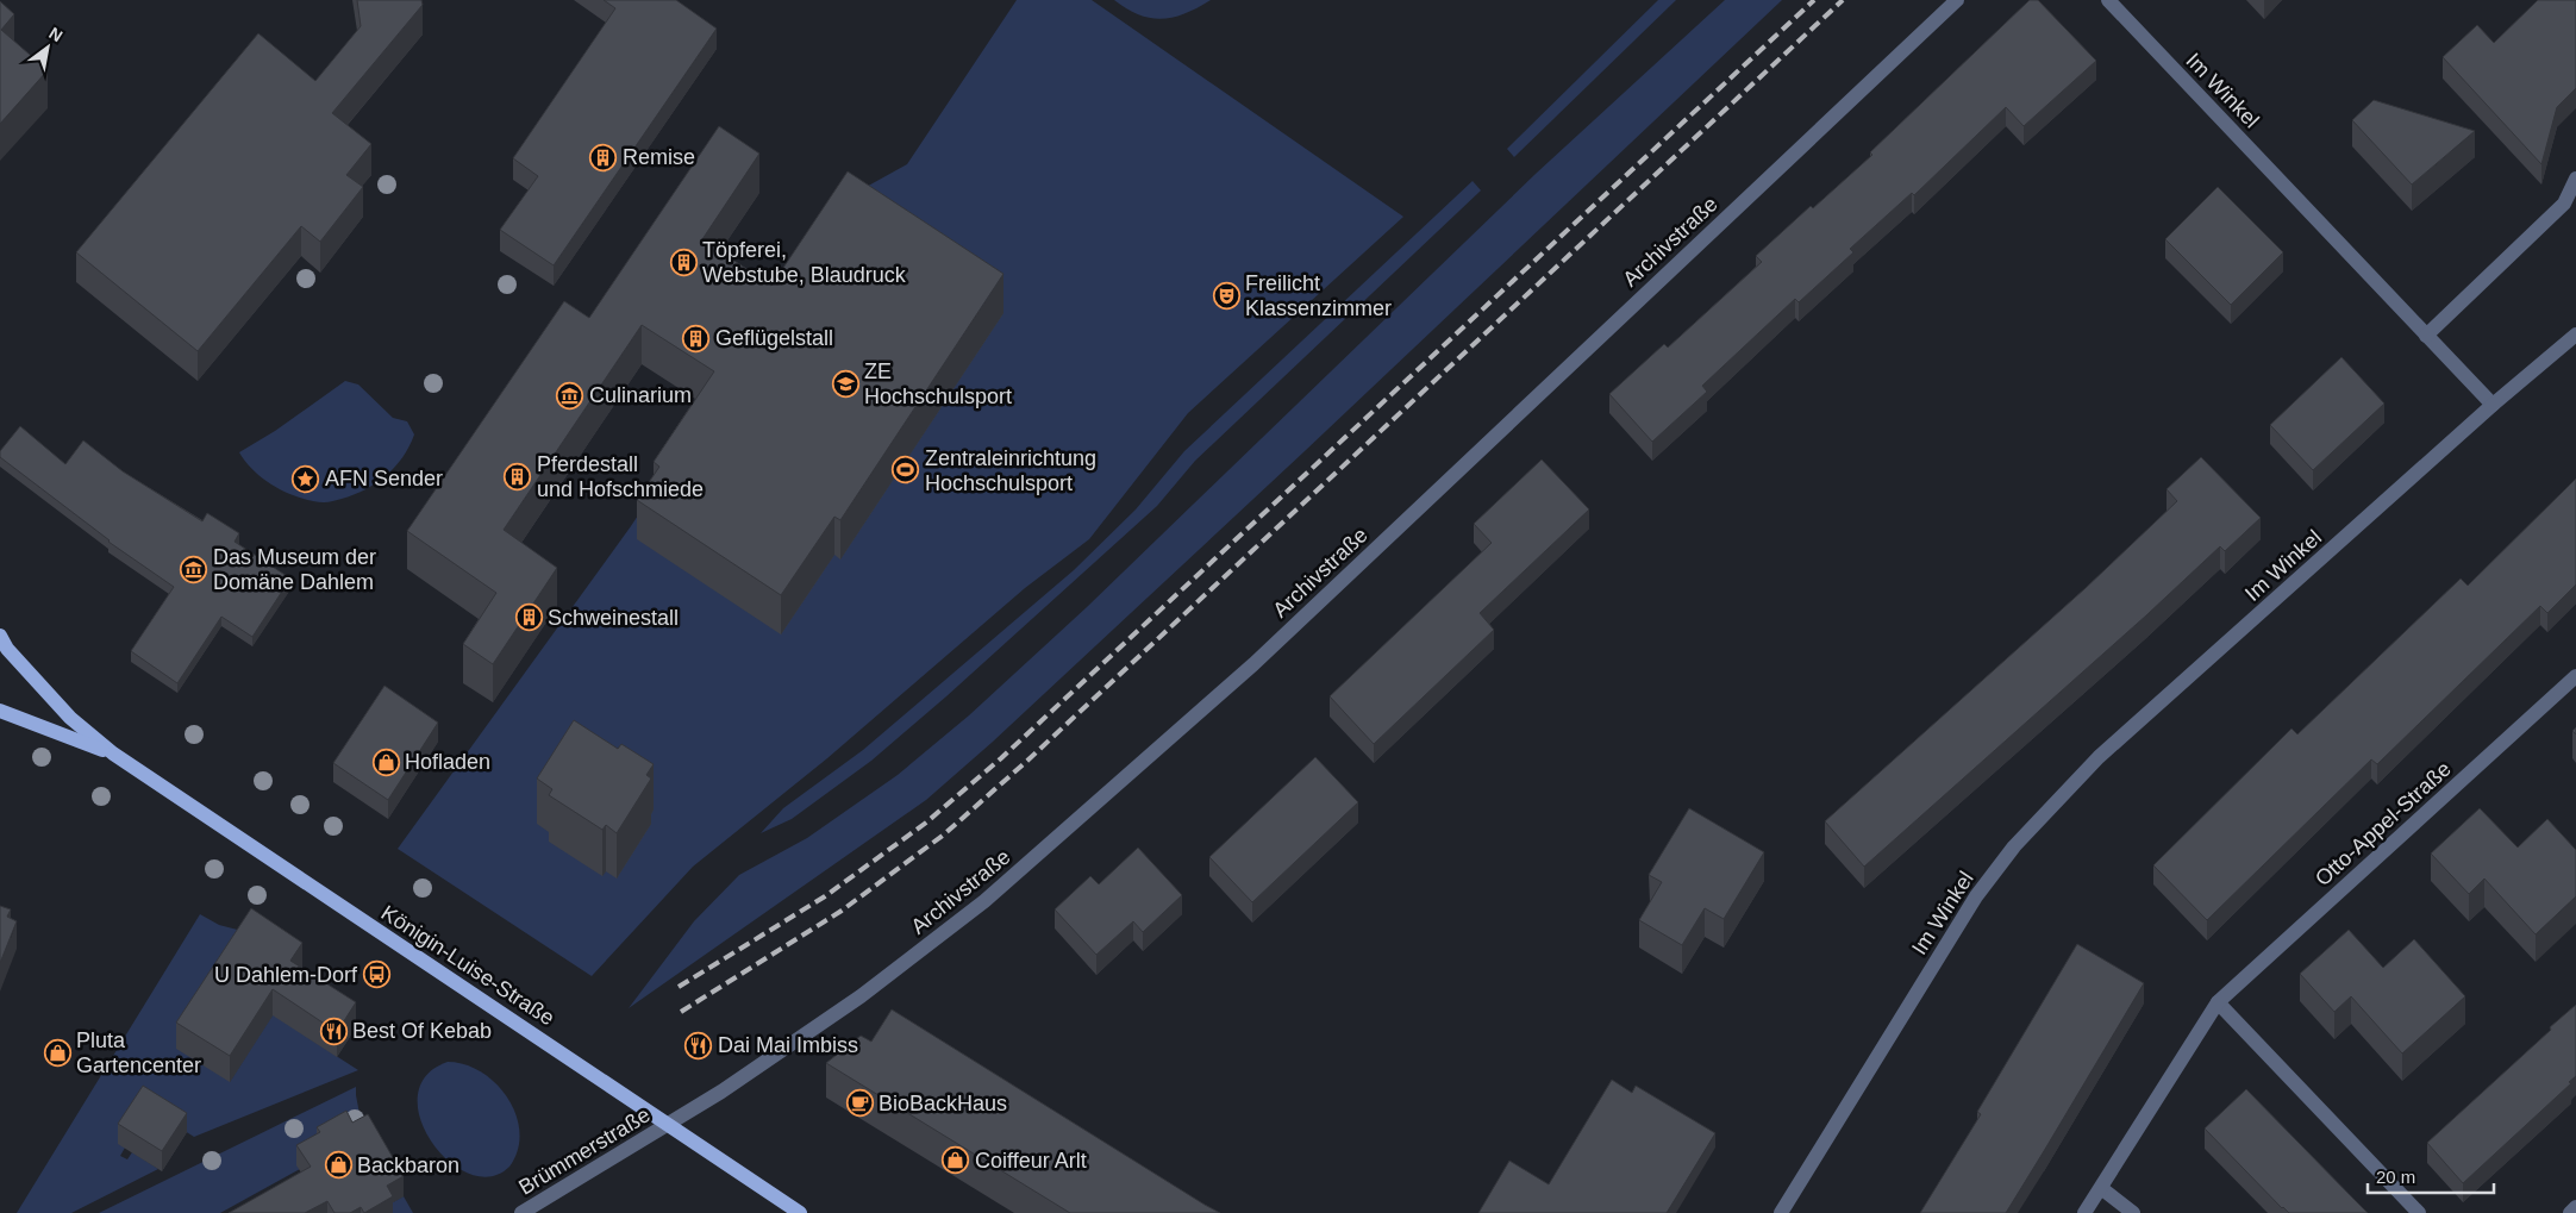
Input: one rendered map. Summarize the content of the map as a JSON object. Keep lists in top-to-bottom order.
{
  "streets": {
    "main road": ["Königin-Luise-Straße"],
    "street": [
      "Im Winkel",
      "Archivstraße",
      "Otto-Appel-Straße",
      "Brümmerstraße"
    ]
  },
  "crossings": [
    ["Archivstraße", "Königin-Luise-Straße"],
    ["Archivstraße", "Brümmerstraße"],
    ["Königin-Luise-Straße", "Brümmerstraße"]
  ],
  "places": {
    "building": [
      "Remise",
      "Töpferei, Webstube, Blaudruck",
      "Geflügelstall",
      "Pferdestall und Hofschmiede",
      "Schweinestall"
    ],
    "theatre": ["Freilicht Klassenzimmer"],
    "school or university": ["ZE Hochschulsport"],
    "museum": ["Culinarium", "Das Museum der Domäne Dahlem"],
    "sports": ["Zentraleinrichtung Hochschulsport"],
    "place": ["AFN Sender"],
    "shop": [
      "Hofladen",
      "Pluta Gartencenter",
      "Coiffeur Arlt",
      "Backbaron"
    ],
    "bus stop": ["U Dahlem-Dorf"],
    "restaurant": ["Best Of Kebab", "Dai Mai Imbiss"],
    "cafe": ["BioBackHaus"]
  },
  "scale_bar": "20 m",
  "north": "top right"
}
